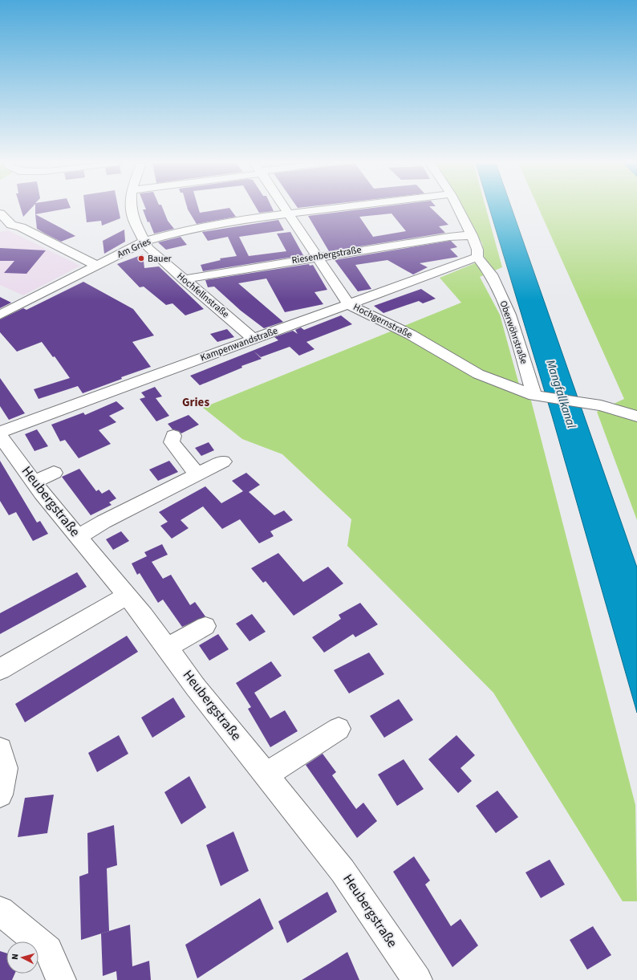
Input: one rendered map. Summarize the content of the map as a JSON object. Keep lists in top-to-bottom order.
{
  "streets": {
    "street": [
      "Am Gries",
      "Riesenbergstraße",
      "Hochfellnstraße",
      "Hochgernstraße",
      "Oberwöhrstraße",
      "Kampenwandstraße",
      "Heubergstraße"
    ]
  },
  "crossings": [
    ["Am Gries", "Hochfellnstraße"],
    ["Am Gries", "Hochgernstraße"],
    ["Riesenbergstraße", "Hochfellnstraße"],
    ["Riesenbergstraße", "Hochgernstraße"],
    ["Riesenbergstraße", "Oberwöhrstraße"],
    ["Hochfellnstraße", "Kampenwandstraße"],
    ["Hochgernstraße", "Oberwöhrstraße"],
    ["Hochgernstraße", "Kampenwandstraße"],
    ["Oberwöhrstraße", "Kampenwandstraße"]
  ],
  "districts": ["Gries"],
  "water": ["Mangfallkanal"],
  "places": ["Bauer"],
  "north": "left"
}
